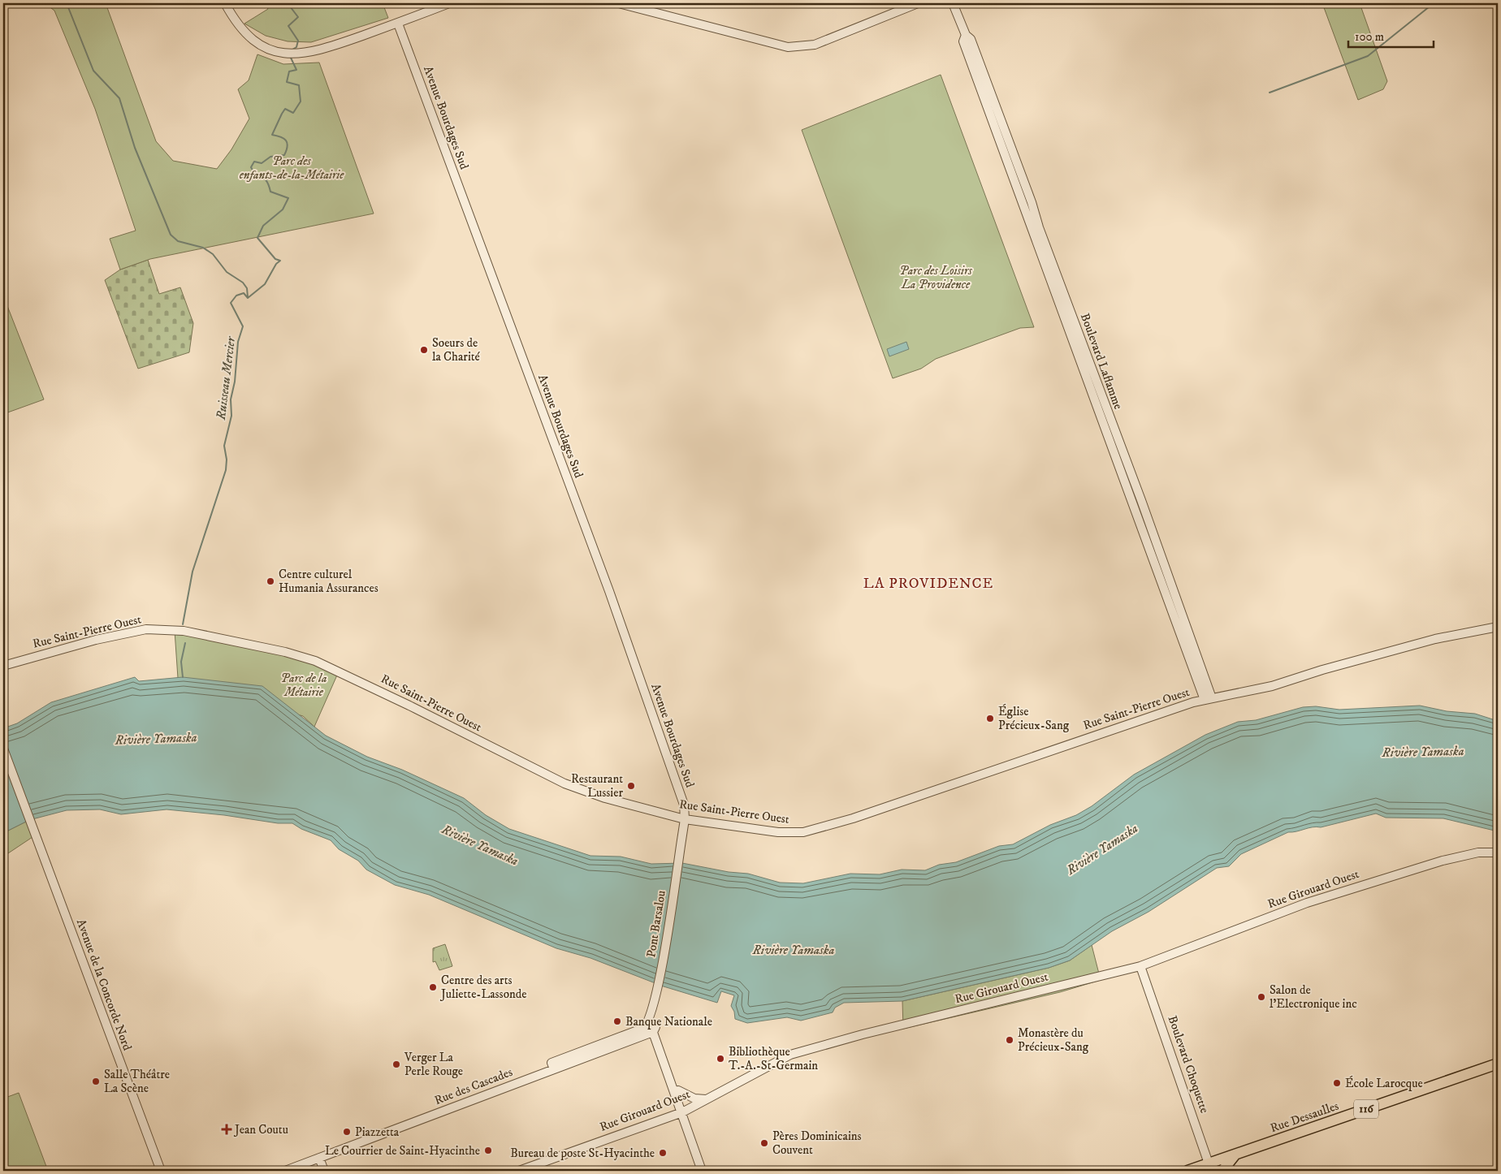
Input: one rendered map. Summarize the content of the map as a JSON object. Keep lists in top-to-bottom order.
{
  "streets": {
    "main road": ["116", "Rue Dessaulles"],
    "street": [
      "Avenue Bourdages Sud",
      "Boulevard Laflamme",
      "Rue Saint-Pierre Ouest",
      "Rue Girouard Ouest",
      "Pont Barsalou",
      "Avenue de la Concorde Nord",
      "Boulevard Choquette",
      "Rue des Cascades"
    ]
  },
  "crossings": [
    ["Avenue Bourdages Sud", "Rue Saint-Pierre Ouest"],
    ["Avenue Bourdages Sud", "Pont Barsalou"],
    ["Boulevard Laflamme", "Rue Saint-Pierre Ouest"],
    ["Rue Girouard Ouest", "Boulevard Choquette"],
    ["Pont Barsalou", "Rue des Cascades"],
    ["Boulevard Choquette", "Rue Dessaulles"]
  ],
  "districts": ["LA PROVIDENCE"],
  "water": ["Ruisseau Mercier", "Rivière Yamaska"],
  "parks": ["Parc des enfants-de-la-Métairie", "Parc des Loisirs La Providence", "Parc de la Métairie"],
  "places": {
    "other": [
      "Soeurs de la Charité",
      "Centre culturel Humania Assurances",
      "Église Précieux-Sang",
      "Restaurant Lussier",
      "Centre des arts Juliette-Lassonde",
      "Salon de l'Electronique inc",
      "Banque Nationale",
      "Monastère du Précieux-Sang",
      "Bibliothèque T.-A.-St-Germain",
      "Verger La Perle Rouge",
      "Salle Théâtre La Scène",
      "École Larocque",
      "Piazzetta",
      "Pères Dominicains Couvent",
      "Le Courrier de Saint-Hyacinthe",
      "Bureau de poste St-Hyacinthe"
    ],
    "health": ["Jean Coutu"]
  },
  "scale_bar": "100 m"
}
